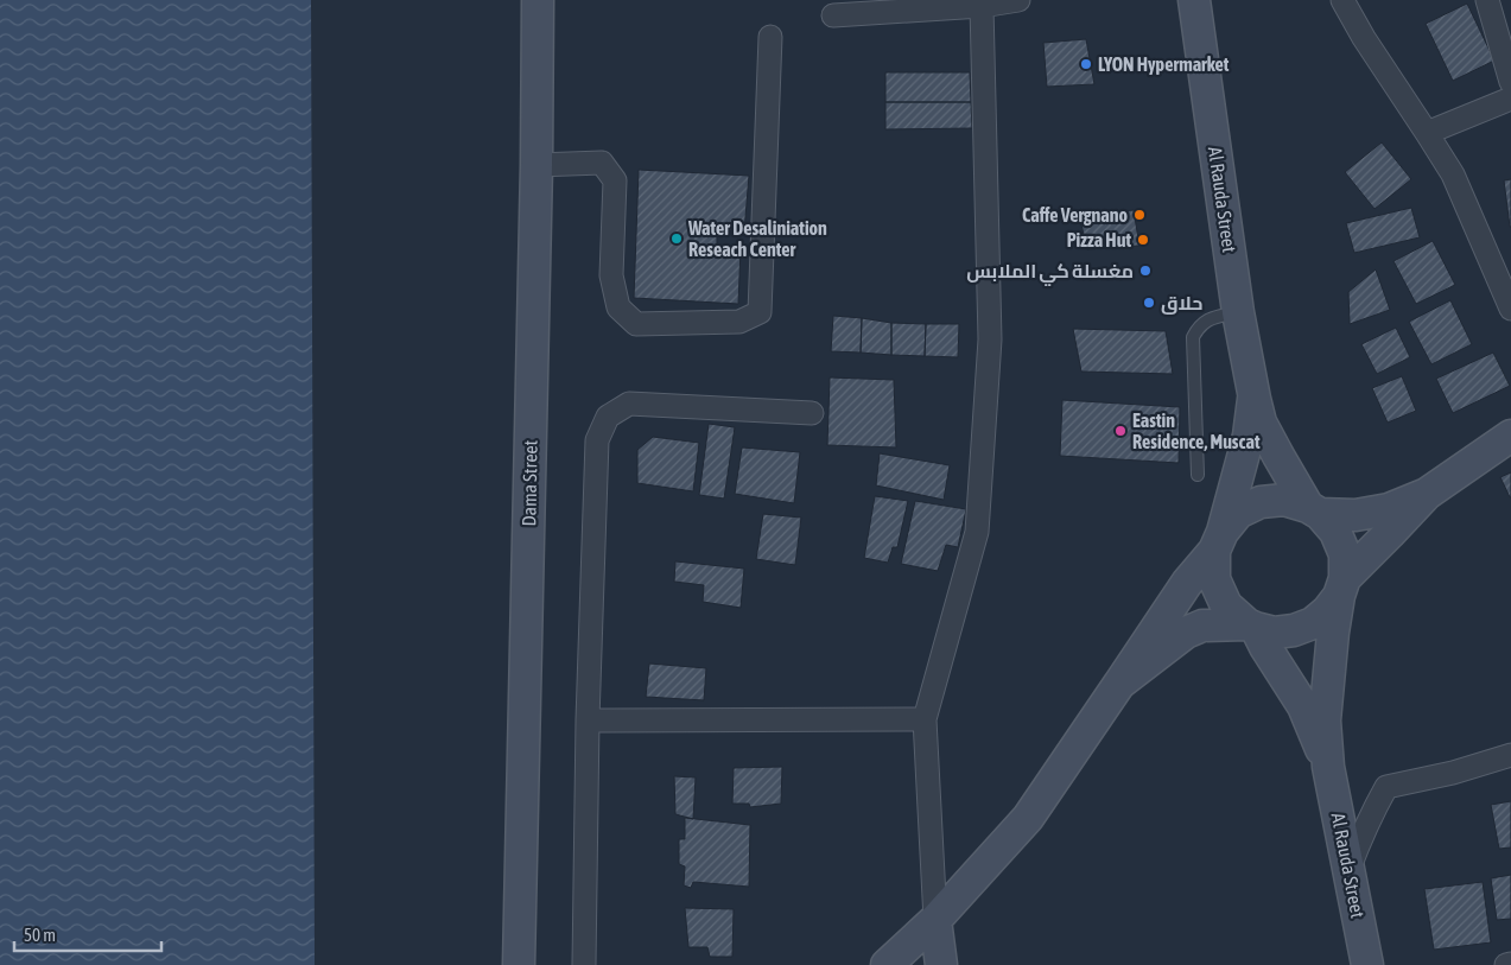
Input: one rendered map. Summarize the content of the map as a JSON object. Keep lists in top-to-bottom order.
{
  "streets": {
    "main road": ["Al Rauda Street", "Dama Street"]
  },
  "places": [
    "LYON Hypermarket",
    "Caffe Vergnano",
    "Water Desaliniation Reseach Center",
    "Pizza Hut",
    "مغسلة كي الملابس",
    "حلاق",
    "Eastin Residence, Muscat"
  ],
  "scale_bar": "50 m"
}
